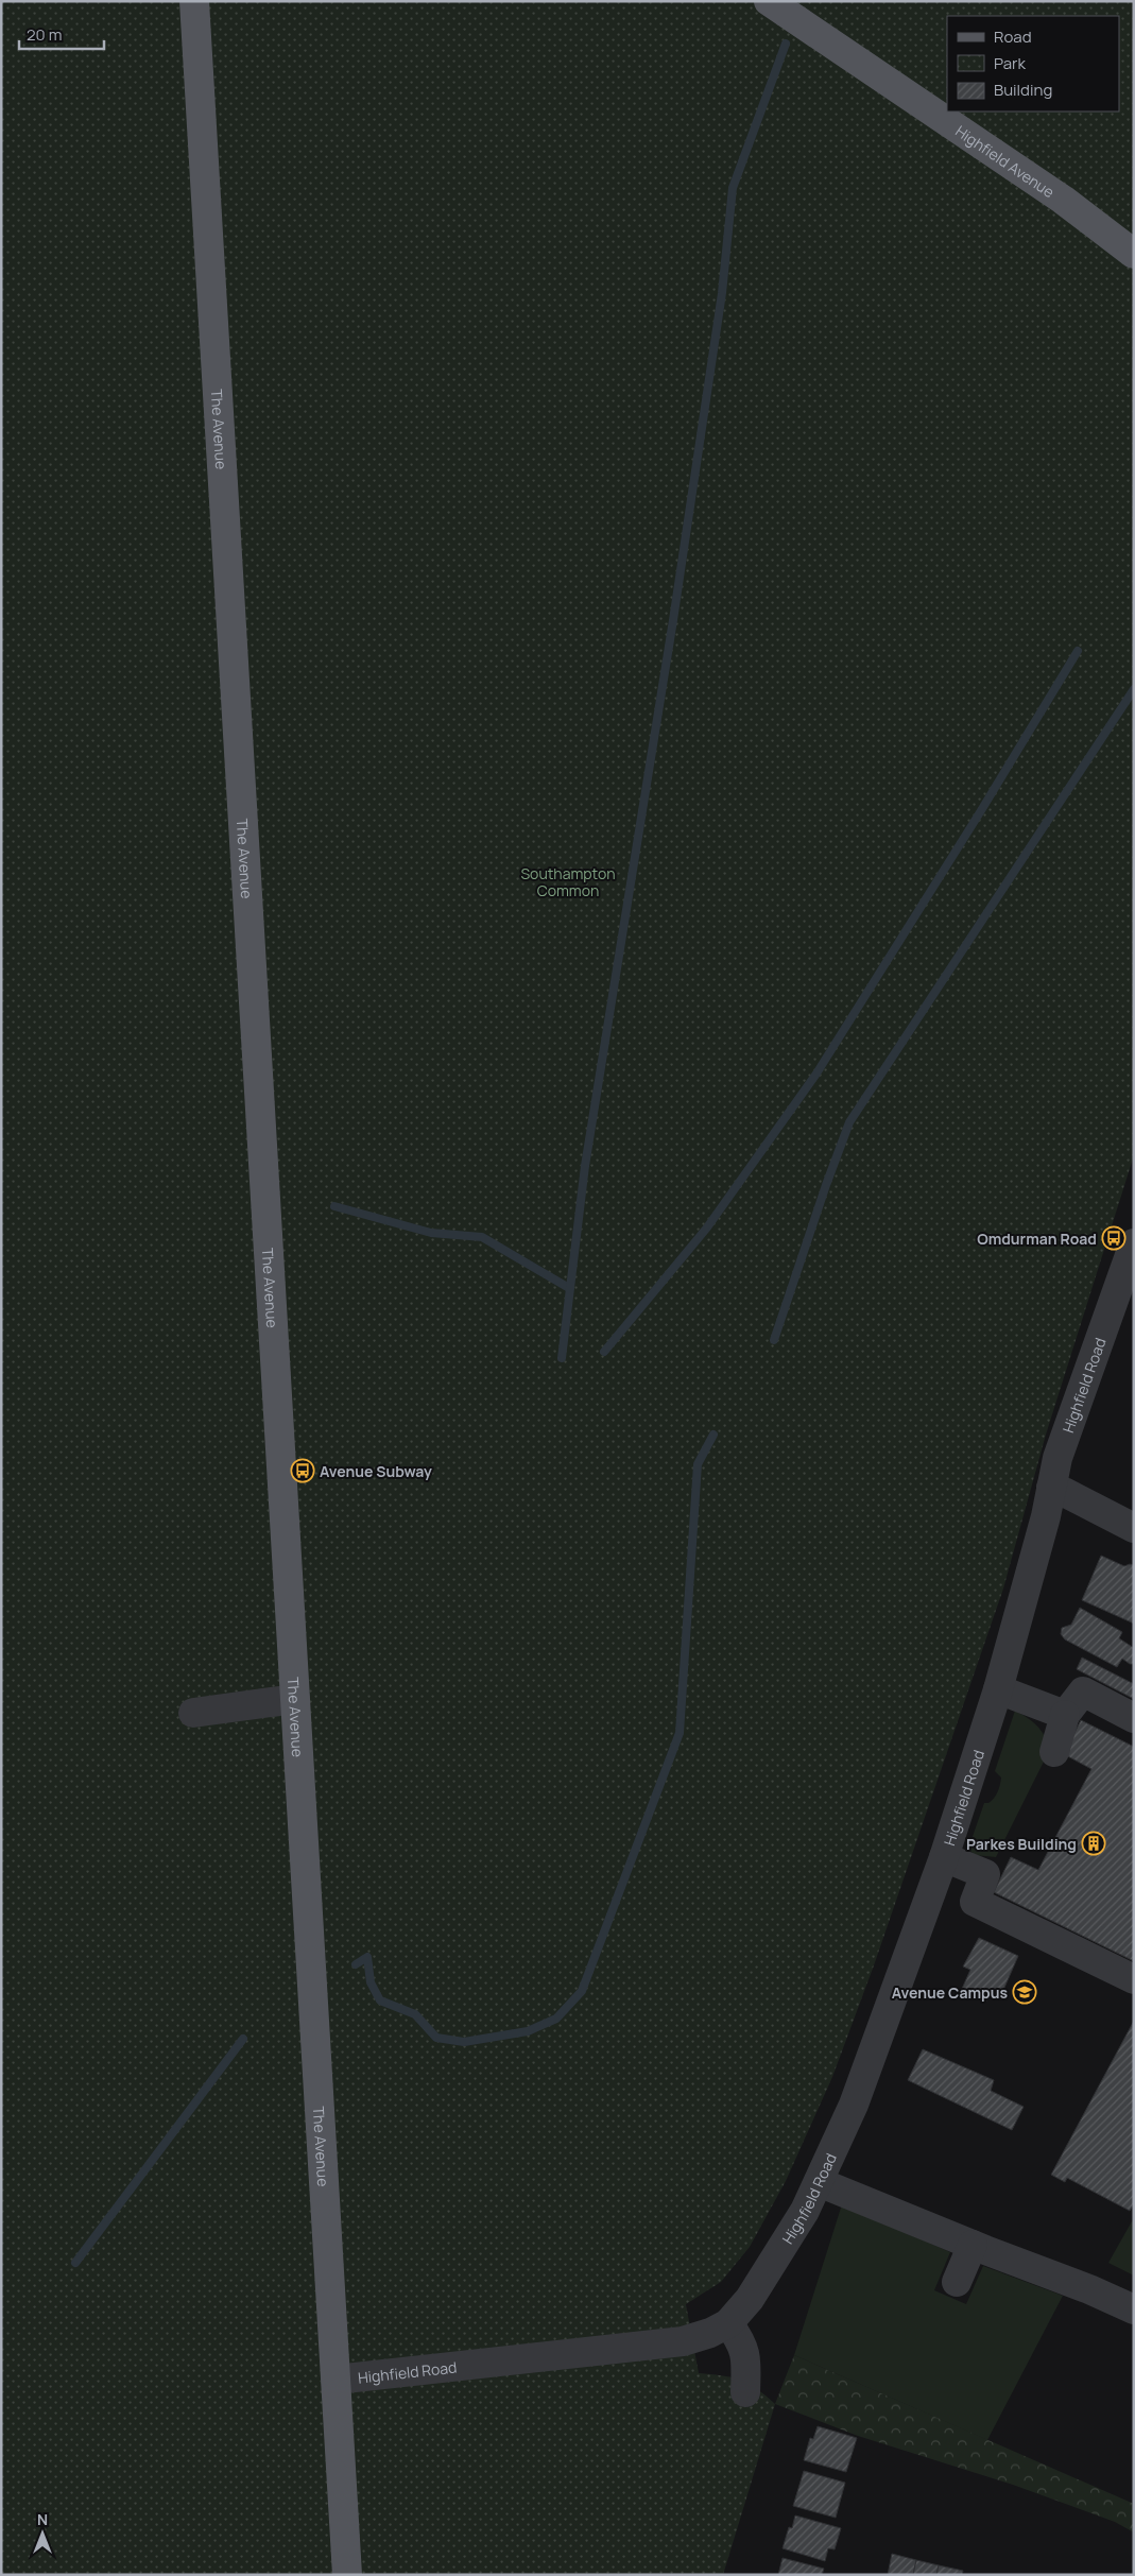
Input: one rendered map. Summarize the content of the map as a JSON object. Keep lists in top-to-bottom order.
{
  "streets": {
    "main road": ["Highfield Avenue", "The Avenue"],
    "street": ["Highfield Road"]
  },
  "crossings": [
    ["The Avenue", "Highfield Road"]
  ],
  "parks": ["Southampton Common"],
  "places": {
    "bus stop": ["Omdurman Road", "Avenue Subway"],
    "building": ["Parkes Building"],
    "school or university": ["Avenue Campus"]
  },
  "legend": ["Road", "Park", "Building"],
  "scale_bar": "20 m",
  "north": "top"
}
